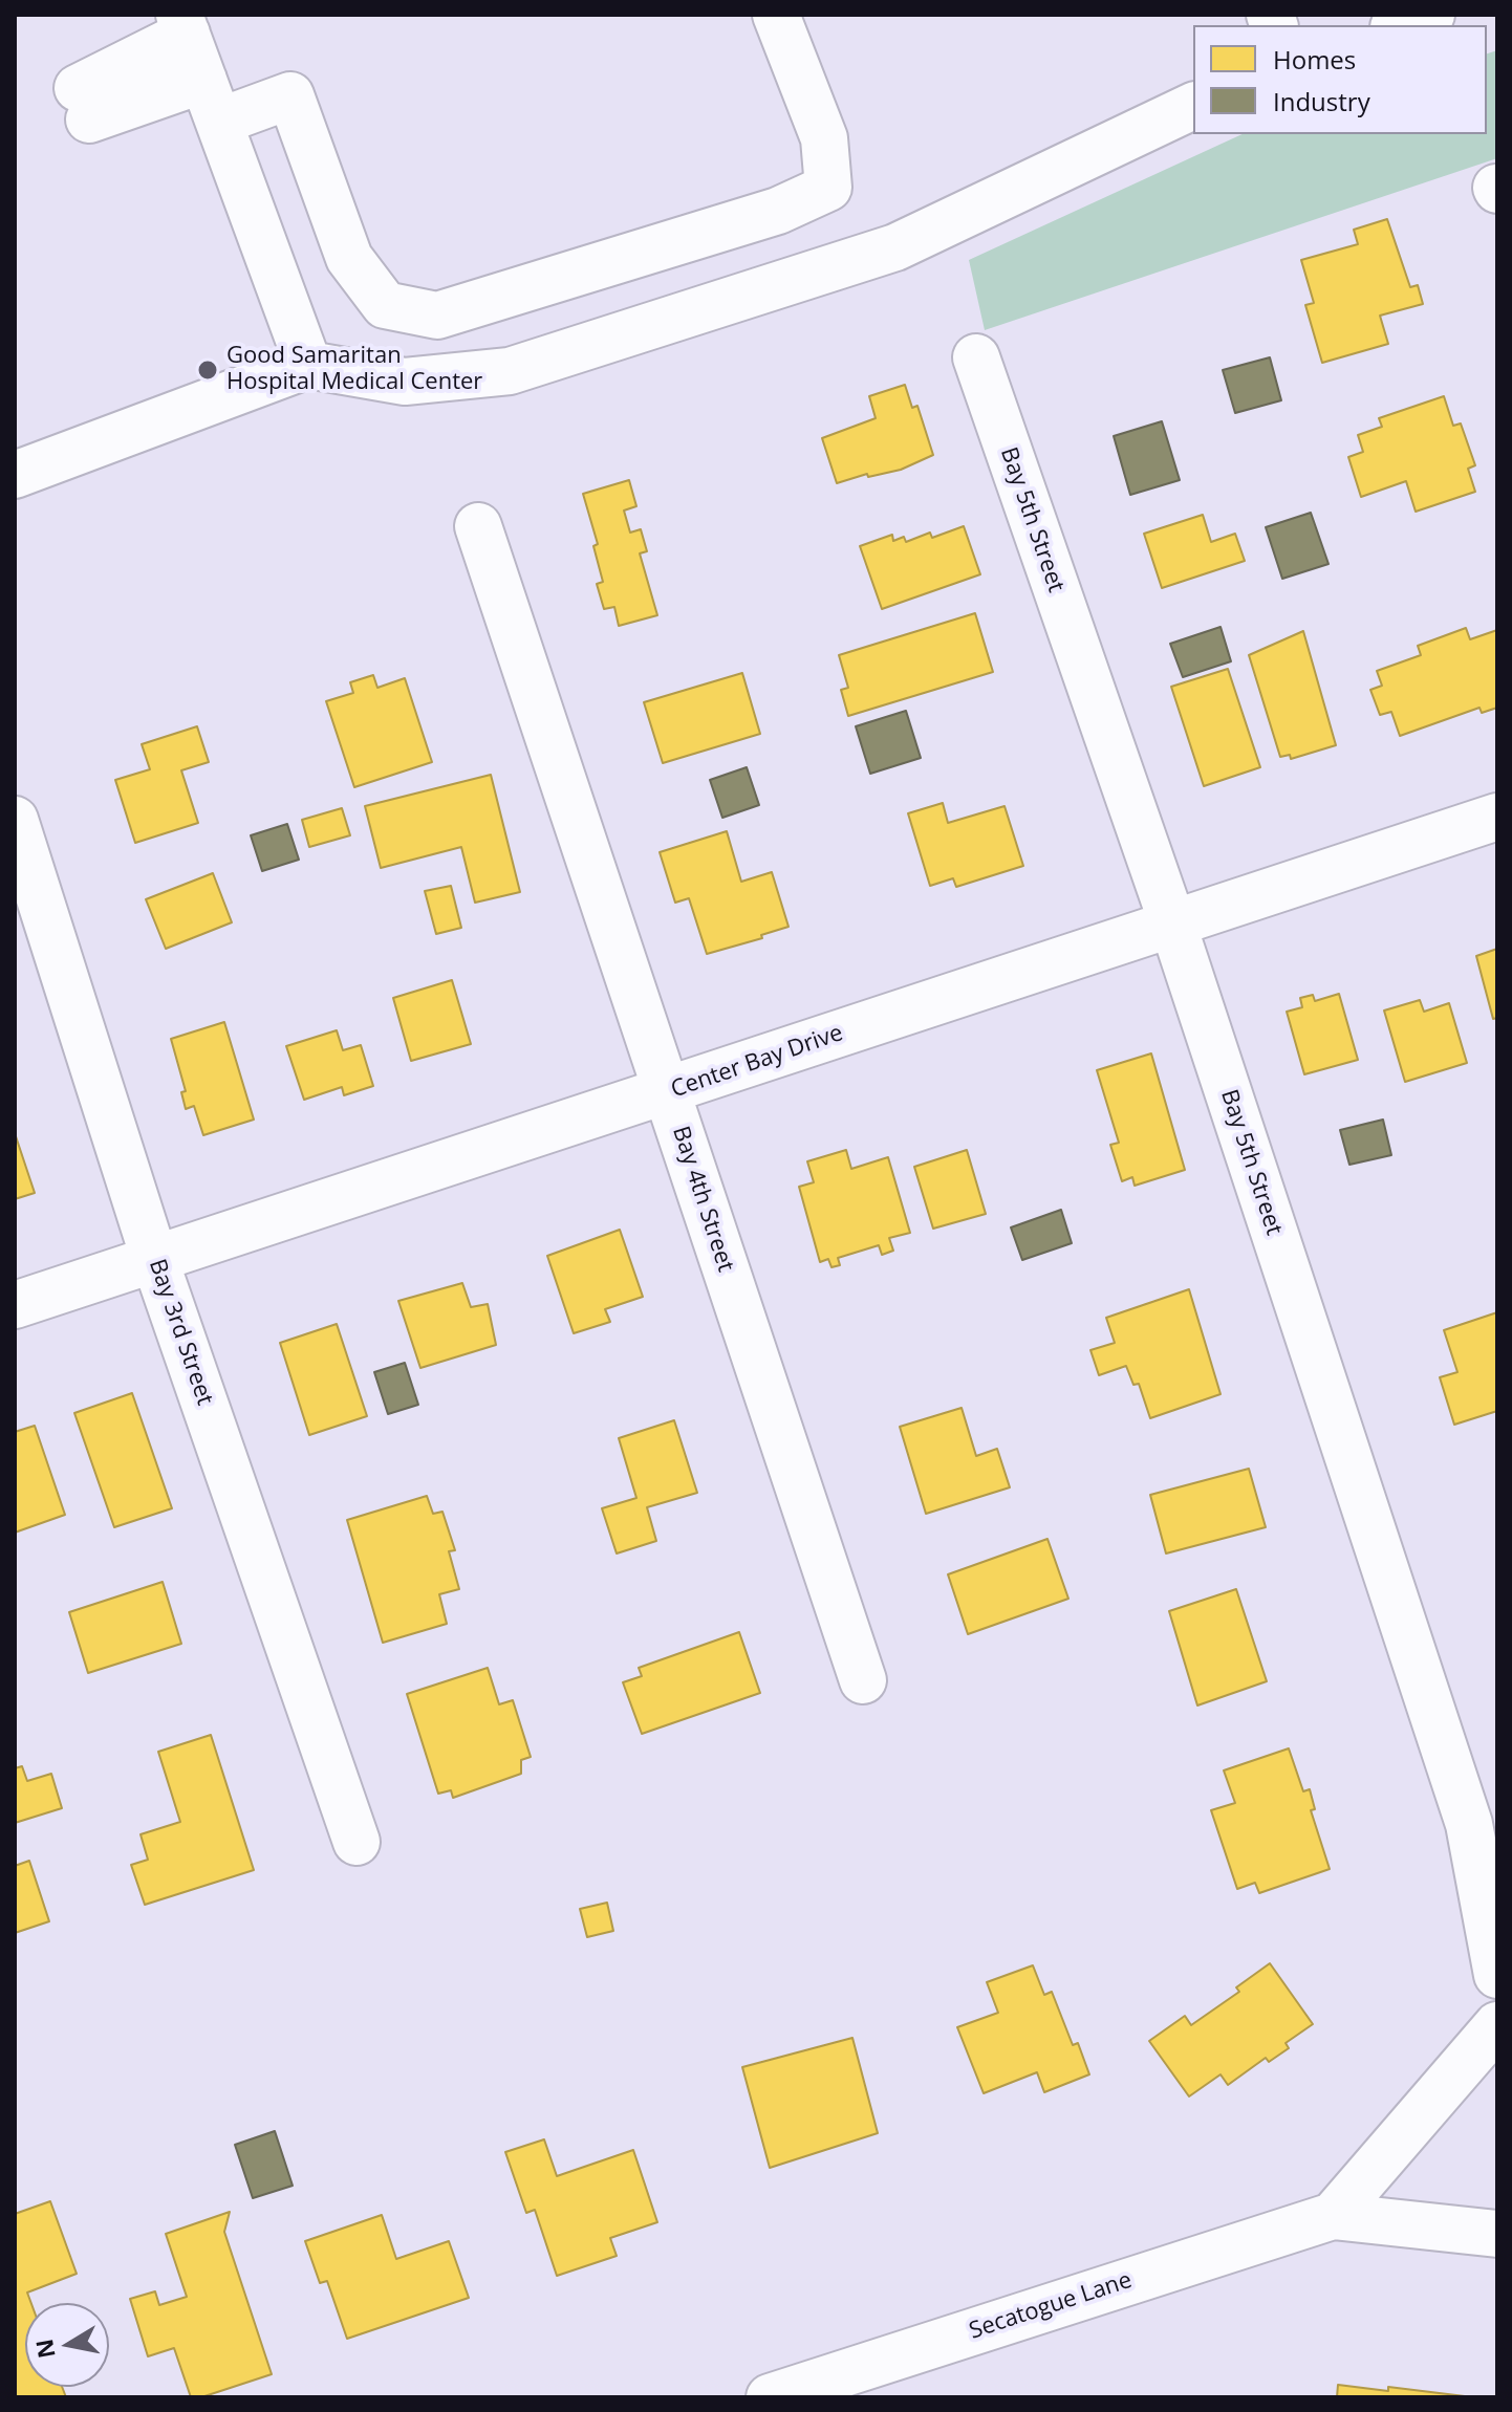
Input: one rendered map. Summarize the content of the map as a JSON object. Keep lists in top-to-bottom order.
{
  "streets": {
    "street": [
      "Bay 5th Street",
      "Center Bay Drive",
      "Bay 4th Street",
      "Bay 3rd Street",
      "Secatogue Lane"
    ]
  },
  "crossings": [
    ["Bay 5th Street", "Center Bay Drive"],
    ["Center Bay Drive", "Bay 4th Street"],
    ["Center Bay Drive", "Bay 3rd Street"]
  ],
  "places": ["Good Samaritan Hospital Medical Center"],
  "legend": ["Homes", "Industry"],
  "north": "left"
}
